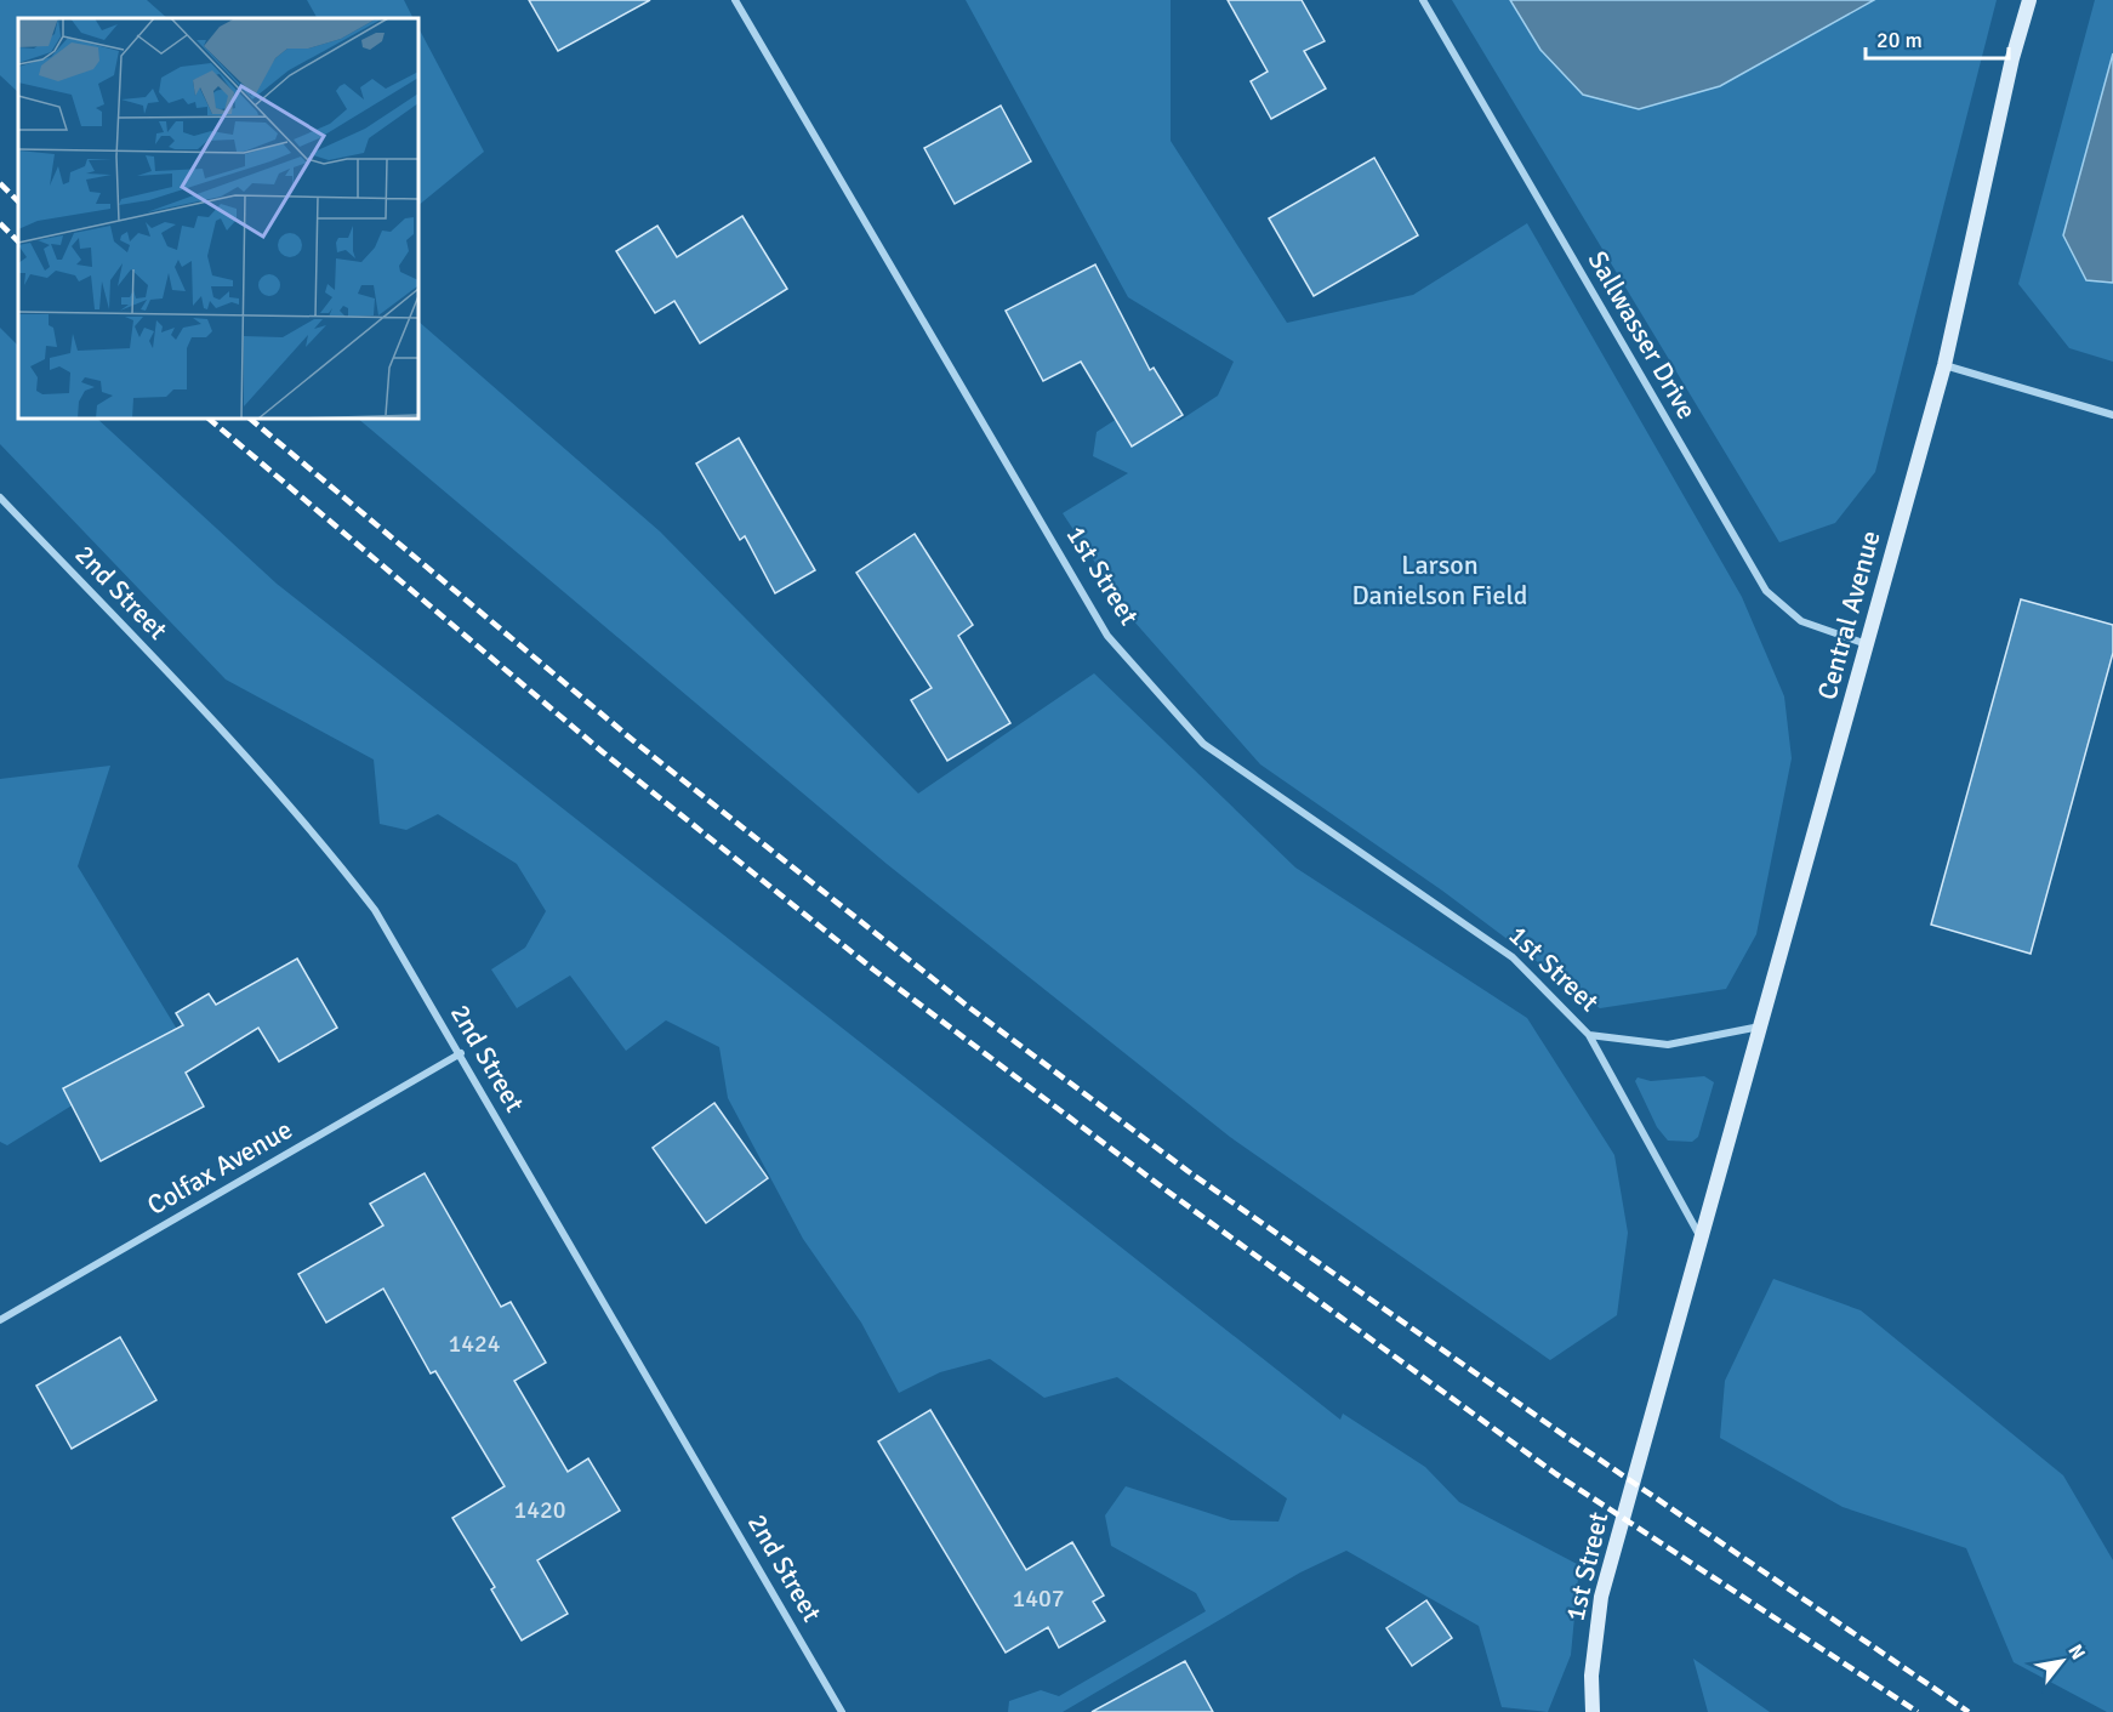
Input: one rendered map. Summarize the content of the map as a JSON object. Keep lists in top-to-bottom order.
{
  "streets": {
    "street": [
      "Sallwasser Drive",
      "1st Street",
      "2nd Street",
      "Central Avenue",
      "Colfax Avenue"
    ]
  },
  "crossings": [
    ["Sallwasser Drive", "Central Avenue"],
    ["1st Street", "Central Avenue"],
    ["2nd Street", "Colfax Avenue"]
  ],
  "parks": ["Larson Danielson Field"],
  "house_numbers": ["1424", "1420", "1407"],
  "scale_bar": "20 m",
  "north": "top right"
}
